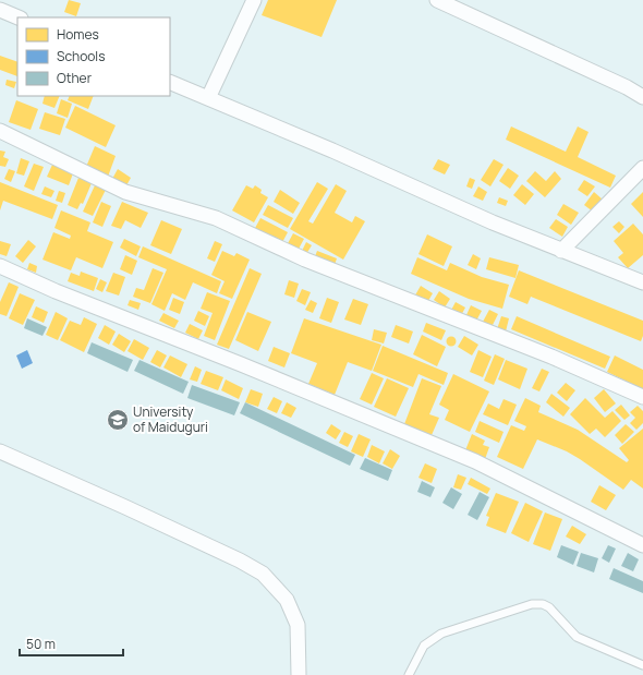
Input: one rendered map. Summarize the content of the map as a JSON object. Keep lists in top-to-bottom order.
{
  "places": {
    "school or university": ["University of Maiduguri"]
  },
  "legend": ["Homes", "Schools", "Other"],
  "scale_bar": "50 m"
}
